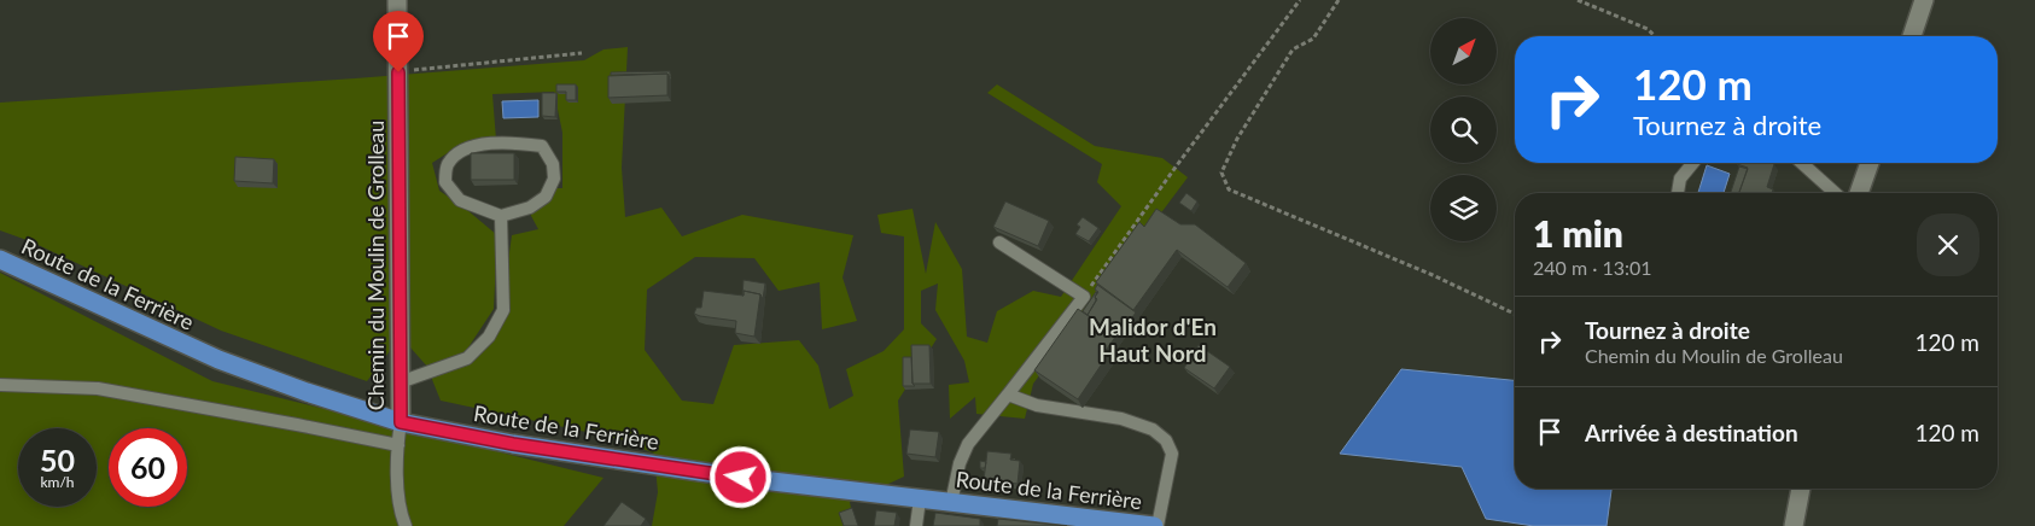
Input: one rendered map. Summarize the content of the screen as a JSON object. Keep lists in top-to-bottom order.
{
  "streets": {
    "main road": ["Route de la Ferrière"],
    "street": ["Chemin du Moulin de Grolleau"]
  },
  "crossings": [
    ["Chemin du Moulin de Grolleau", "Route de la Ferrière"]
  ],
  "districts": ["Malidor d'En Haut Nord"],
  "north": "top right",
  "page": {
    "turn": ["120 m", "Tournez à droite"],
    "heading": ["1 min", "240 m · 13:01"],
    "list": [
      {
        "name": "Tournez à droite",
        "note": "Chemin du Moulin de Grolleau",
        "value": "120 m"
      },
      {
        "name": "Arrivée à destination",
        "value": "120 m"
      }
    ],
    "speed": "50 km/h",
    "limit": "60"
  }
}
